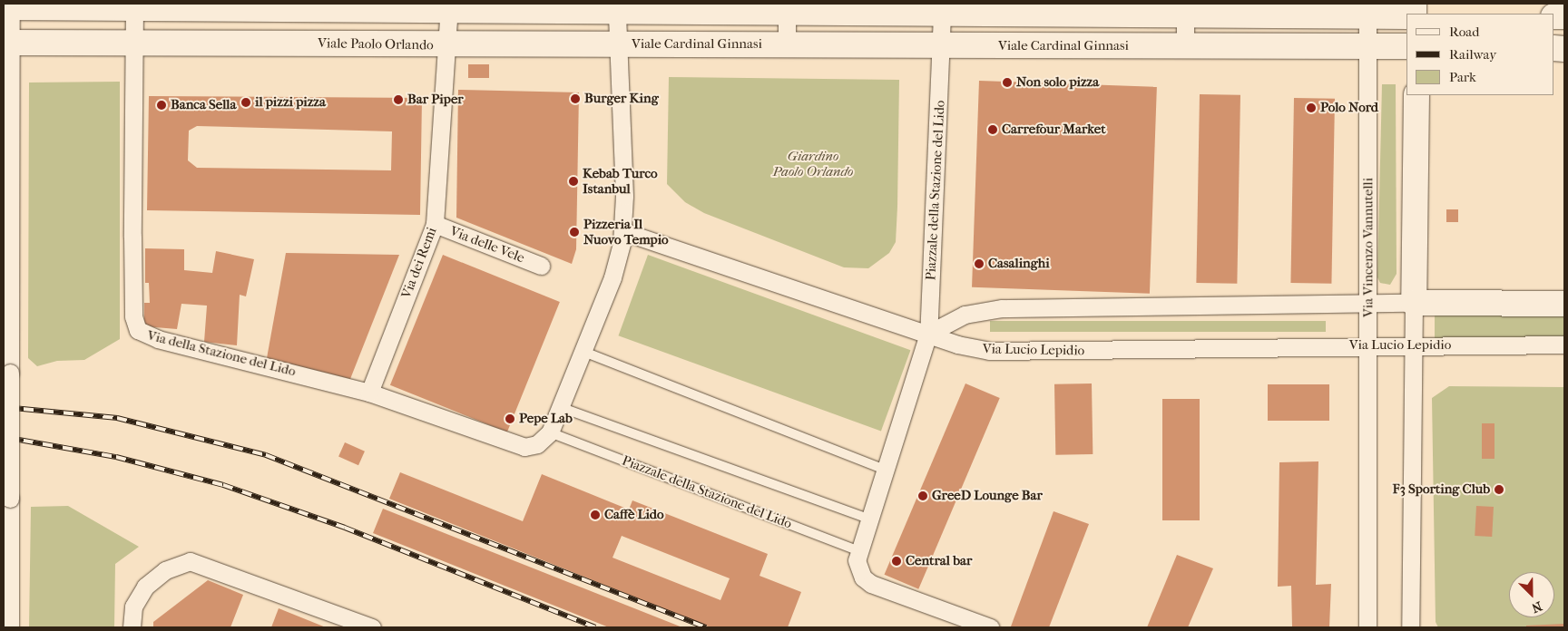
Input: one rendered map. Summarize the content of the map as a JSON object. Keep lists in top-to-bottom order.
{
  "streets": {
    "street": [
      "Viale Paolo Orlando",
      "Viale Cardinal Ginnasi",
      "Piazzale della Stazione del Lido",
      "Via delle Vele",
      "Via Vincenzo Vannutelli",
      "Via dei Remi",
      "Via Lucio Lepidio",
      "Via della Stazione del Lido"
    ]
  },
  "crossings": [
    ["Viale Paolo Orlando", "Viale Cardinal Ginnasi"],
    ["Viale Paolo Orlando", "Via dei Remi"],
    ["Viale Paolo Orlando", "Via della Stazione del Lido"],
    ["Viale Cardinal Ginnasi", "Piazzale della Stazione del Lido"],
    ["Viale Cardinal Ginnasi", "Via Vincenzo Vannutelli"],
    ["Piazzale della Stazione del Lido", "Via Lucio Lepidio"],
    ["Piazzale della Stazione del Lido", "Via della Stazione del Lido"],
    ["Via delle Vele", "Via dei Remi"],
    ["Via Vincenzo Vannutelli", "Via Lucio Lepidio"],
    ["Via dei Remi", "Via della Stazione del Lido"]
  ],
  "parks": ["Giardino Paolo Orlando"],
  "places": [
    "Non solo pizza",
    "Burger King",
    "Bar Piper",
    "il pizzi pizza",
    "Banca Sella",
    "Polo Nord",
    "Carrefour Market",
    "Kebab Turco Istanbul",
    "Pizzeria Il Nuovo Tempio",
    "Casalinghi",
    "Pepe Lab",
    "F3 Sporting Club",
    "GreeD Lounge Bar",
    "Caffè Lido",
    "Central bar"
  ],
  "legend": ["Road", "Railway", "Park"],
  "north": "bottom right"
}
